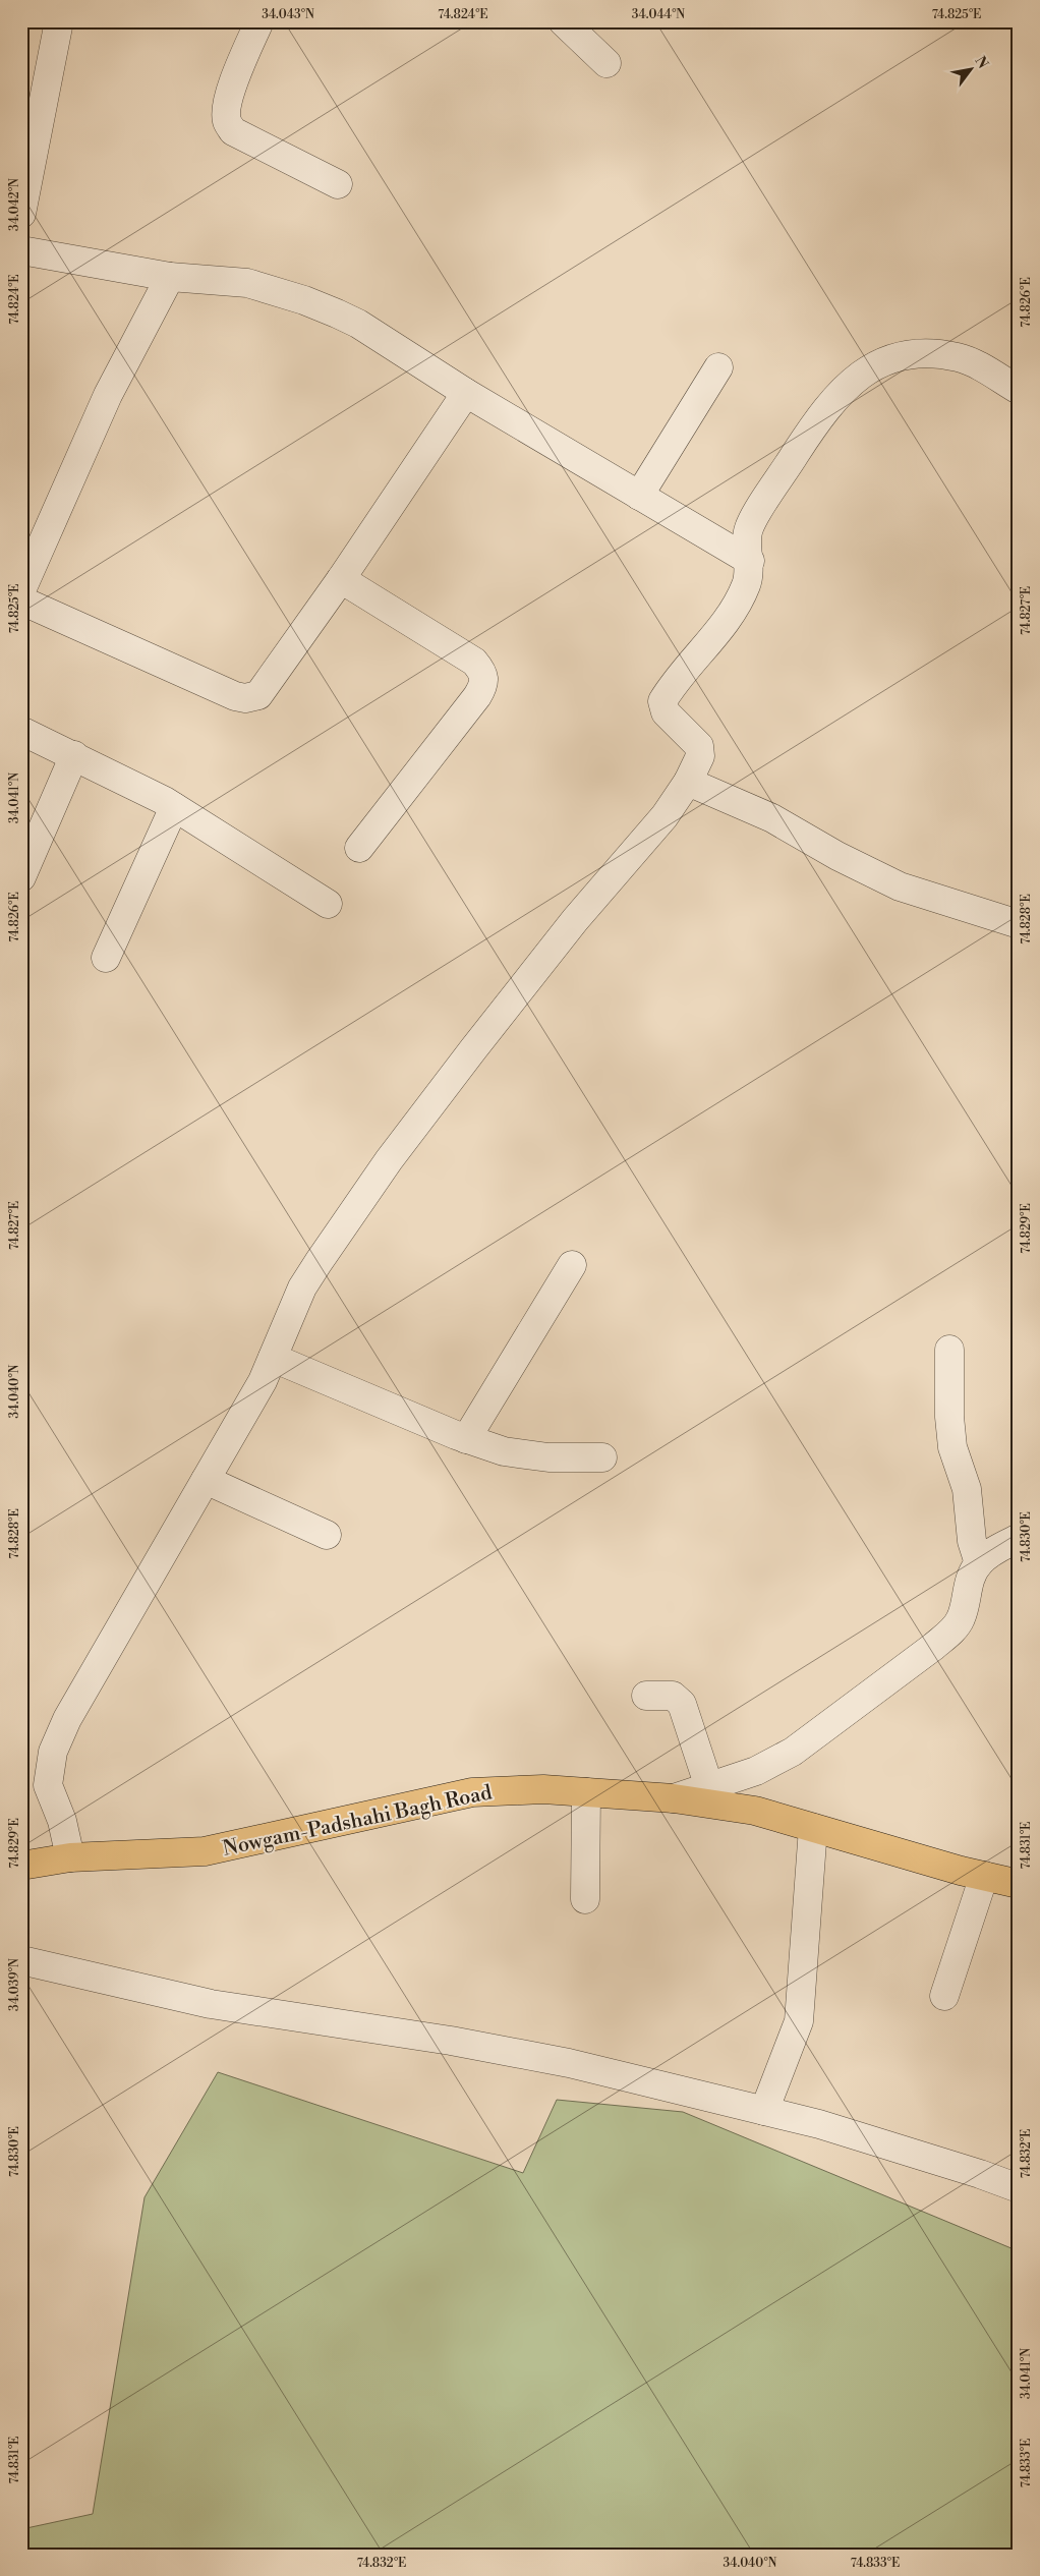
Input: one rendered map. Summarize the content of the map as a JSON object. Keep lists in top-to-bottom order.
{
  "streets": {
    "main road": ["Nowgam-Padshahi Bagh Road"]
  },
  "north": "top right",
  "coordinates": [
    "34.043°N",
    "74.824°E",
    "34.044°N",
    "74.825°E",
    "34.042°N",
    "74.826°E",
    "74.827°E",
    "34.041°N",
    "74.828°E",
    "74.829°E",
    "34.040°N",
    "74.830°E",
    "74.831°E",
    "34.039°N",
    "74.832°E",
    "74.833°E"
  ]
}
